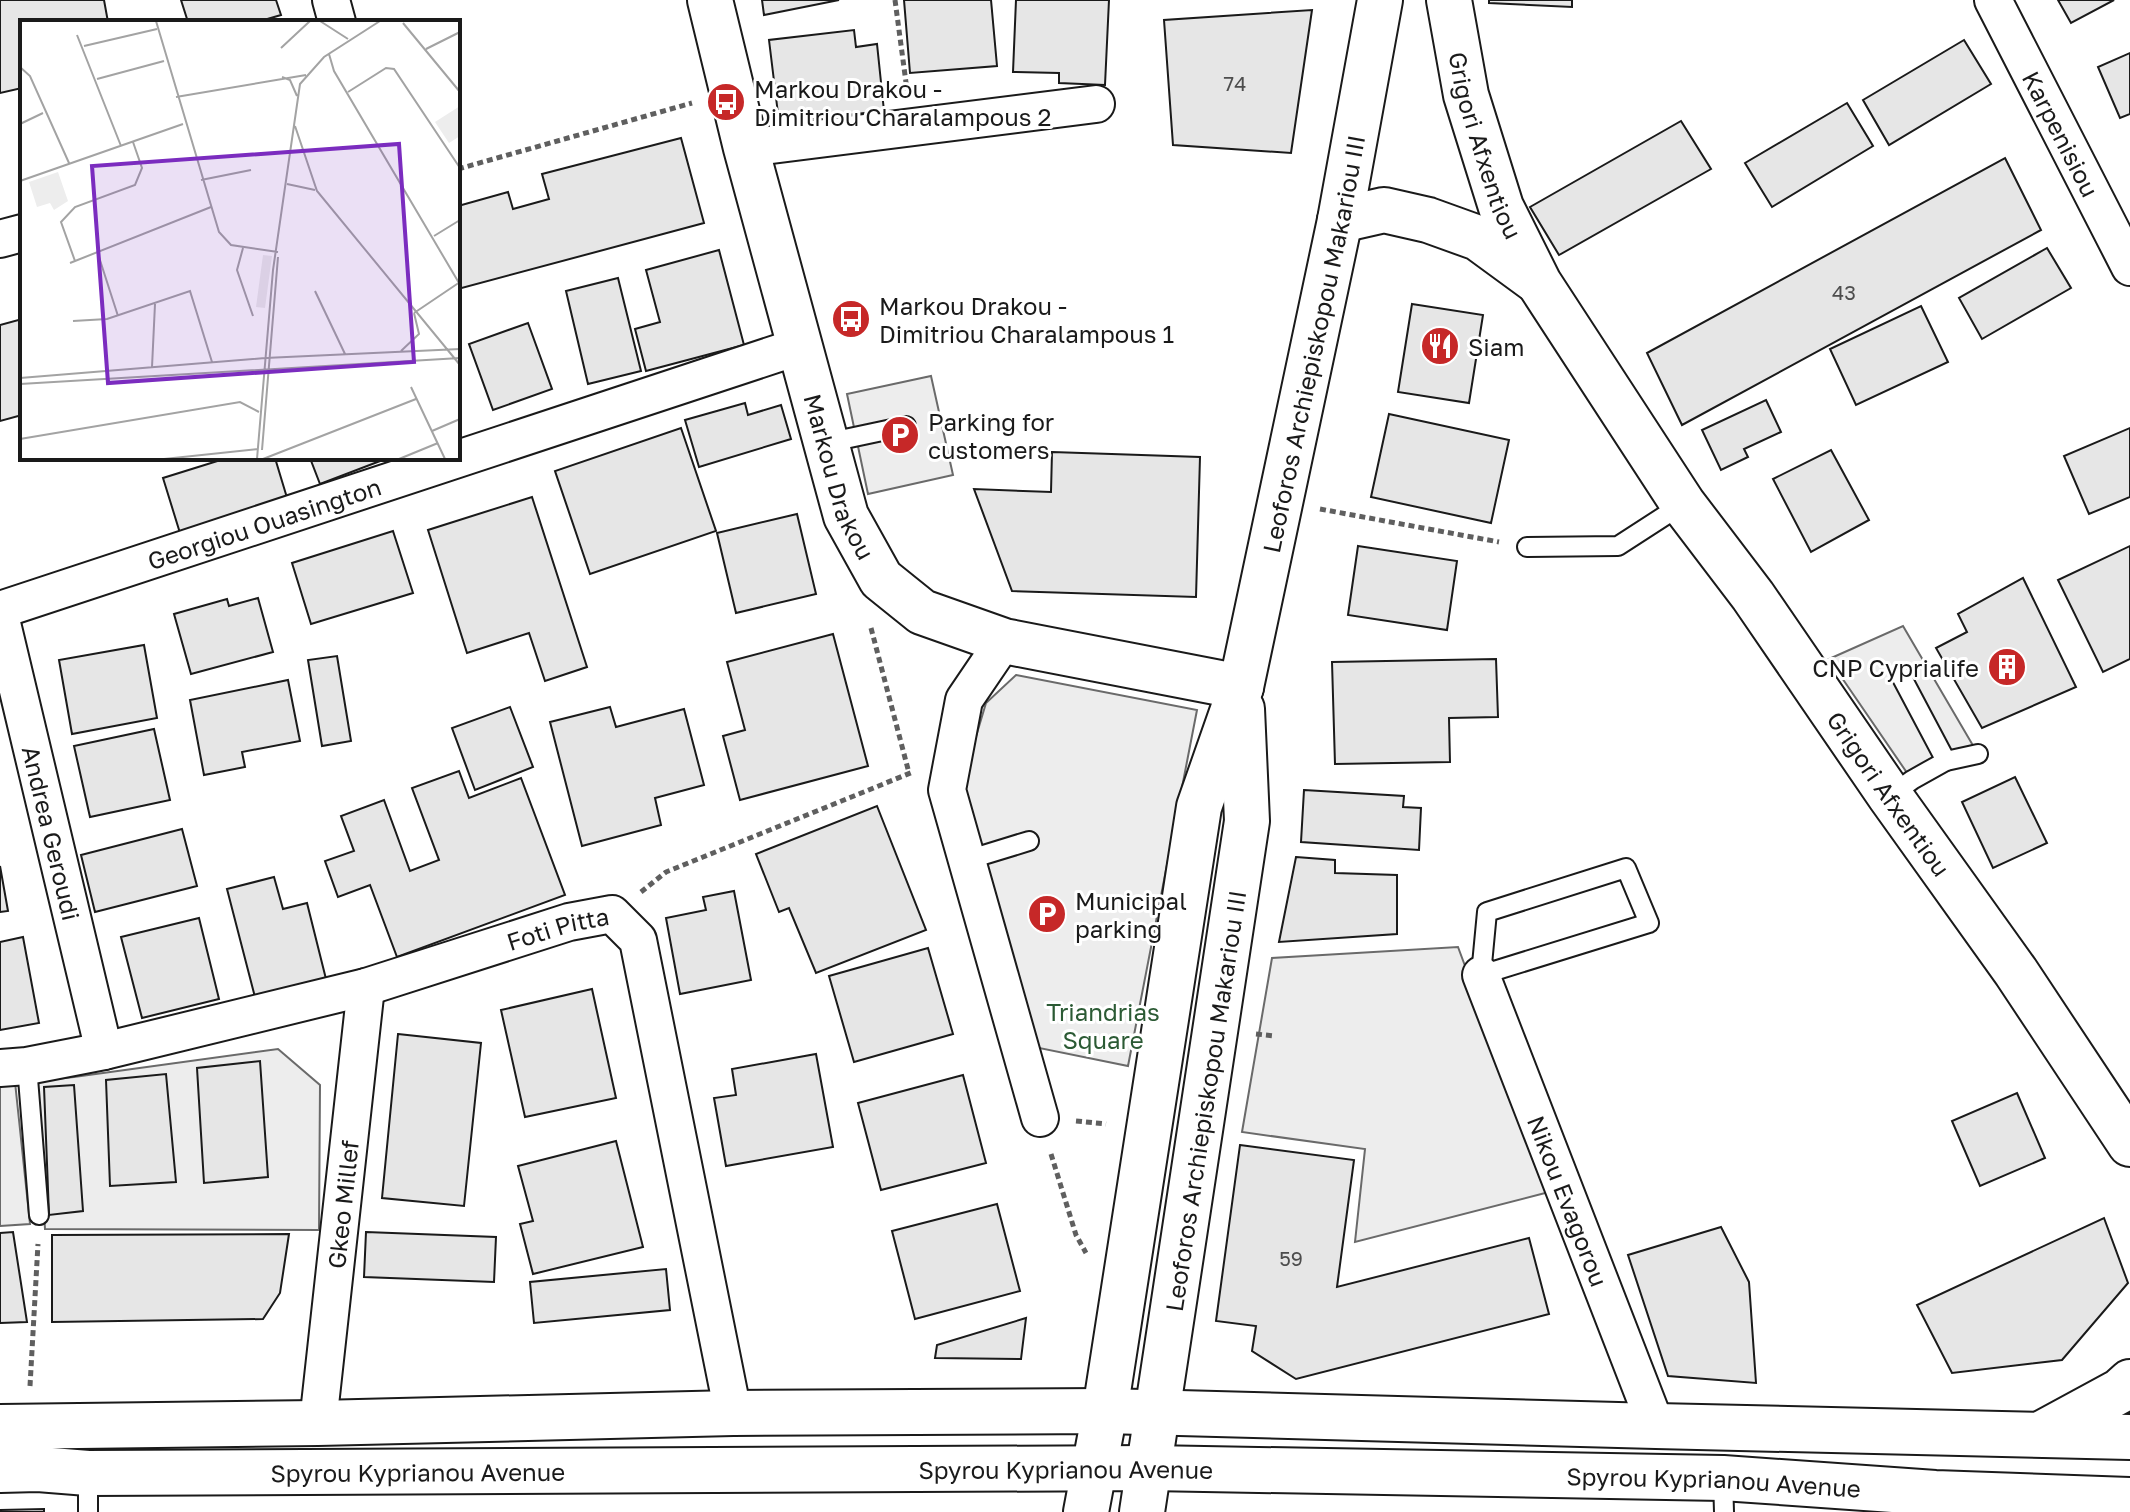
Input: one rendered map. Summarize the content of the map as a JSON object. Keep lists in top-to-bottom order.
{
  "streets": {
    "main road": [
      "Grigori Afxentiou",
      "Leoforos Archiepiskopou Makariou III",
      "Markou Drakou",
      "Spyrou Kyprianou Avenue"
    ],
    "street": [
      "Karpenisiou",
      "Georgiou Ouasington",
      "Andrea Geroudi",
      "Foti Pitta",
      "Nikou Evagorou",
      "Gkeo Millef"
    ]
  },
  "crossings": [
    ["Grigori Afxentiou", "Leoforos Archiepiskopou Makariou III"],
    ["Leoforos Archiepiskopou Makariou III", "Markou Drakou"],
    ["Leoforos Archiepiskopou Makariou III", "Spyrou Kyprianou Avenue"],
    ["Markou Drakou", "Georgiou Ouasington"],
    ["Georgiou Ouasington", "Andrea Geroudi"],
    ["Andrea Geroudi", "Foti Pitta"],
    ["Foti Pitta", "Gkeo Millef"],
    ["Foti Pitta", "Spyrou Kyprianou Avenue"],
    ["Nikou Evagorou", "Spyrou Kyprianou Avenue"],
    ["Gkeo Millef", "Spyrou Kyprianou Avenue"]
  ],
  "parks": ["Triandrias Square"],
  "places": {
    "bus stop": ["Markou Drakou - Dimitriou Charalampous 2", "Markou Drakou - Dimitriou Charalampous 1"],
    "restaurant": ["Siam"],
    "parking": ["Parking for customers", "Municipal parking"],
    "building": ["CNP Cyprialife"]
  },
  "house_numbers": ["74", "43", "59"]
}
